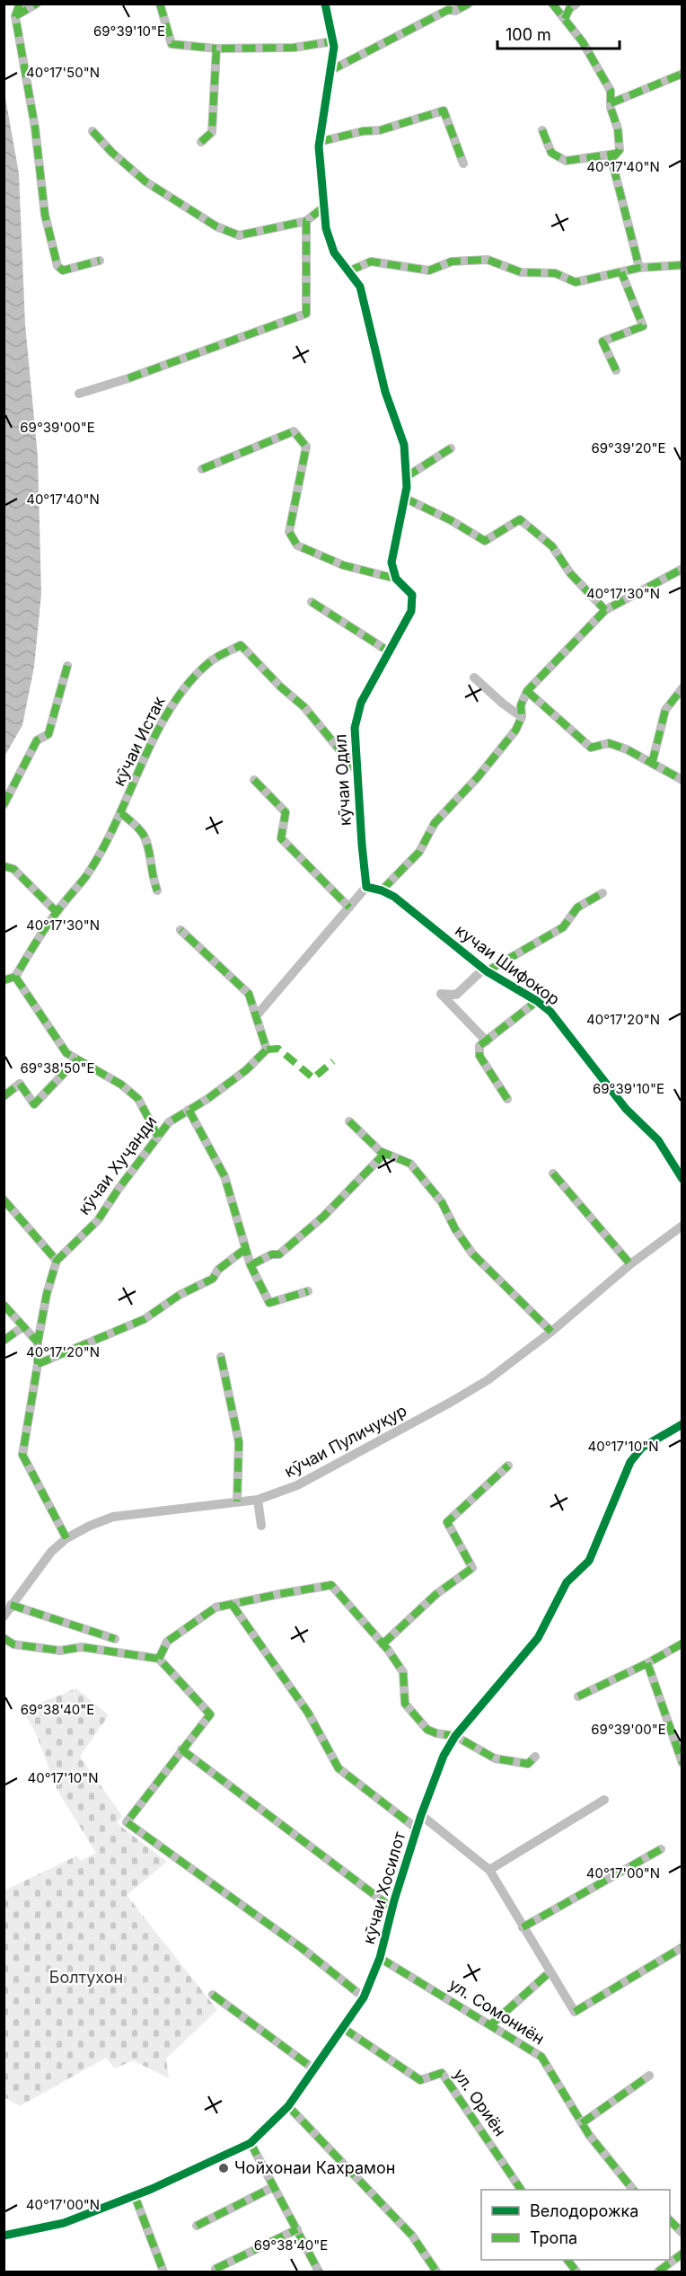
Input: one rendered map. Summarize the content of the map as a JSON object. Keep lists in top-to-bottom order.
{
  "streets": {
    "street": [
      "кӯчаи Истак",
      "кӯчаи Одил",
      "кучаи Шифокор",
      "кӯчаи Хуҷанди",
      "кӯчаи Пуличуқур",
      "кӯчаи Хосилот",
      "ул. Сомониён",
      "ул. Ориён"
    ]
  },
  "crossings": [
    ["кӯчаи Истак", "кӯчаи Одил"],
    ["кӯчаи Хуҷанди", "кӯчаи Пуличуқур"],
    ["кӯчаи Хосилот", "ул. Сомониён"],
    ["кӯчаи Хосилот", "ул. Ориён"]
  ],
  "parks": ["Болтухон"],
  "places": ["Чойхонаи Кахрамон"],
  "legend": ["Велодорожка", "Тропа"],
  "scale_bar": "100 m",
  "coordinates": [
    "69°39'10\"E",
    "40°17'50\"N",
    "40°17'40\"N",
    "69°39'00\"E",
    "69°39'20\"E",
    "40°17'30\"N",
    "40°17'20\"N",
    "69°38'50\"E",
    "40°17'10\"N",
    "69°38'40\"E",
    "40°17'00\"N"
  ]
}
